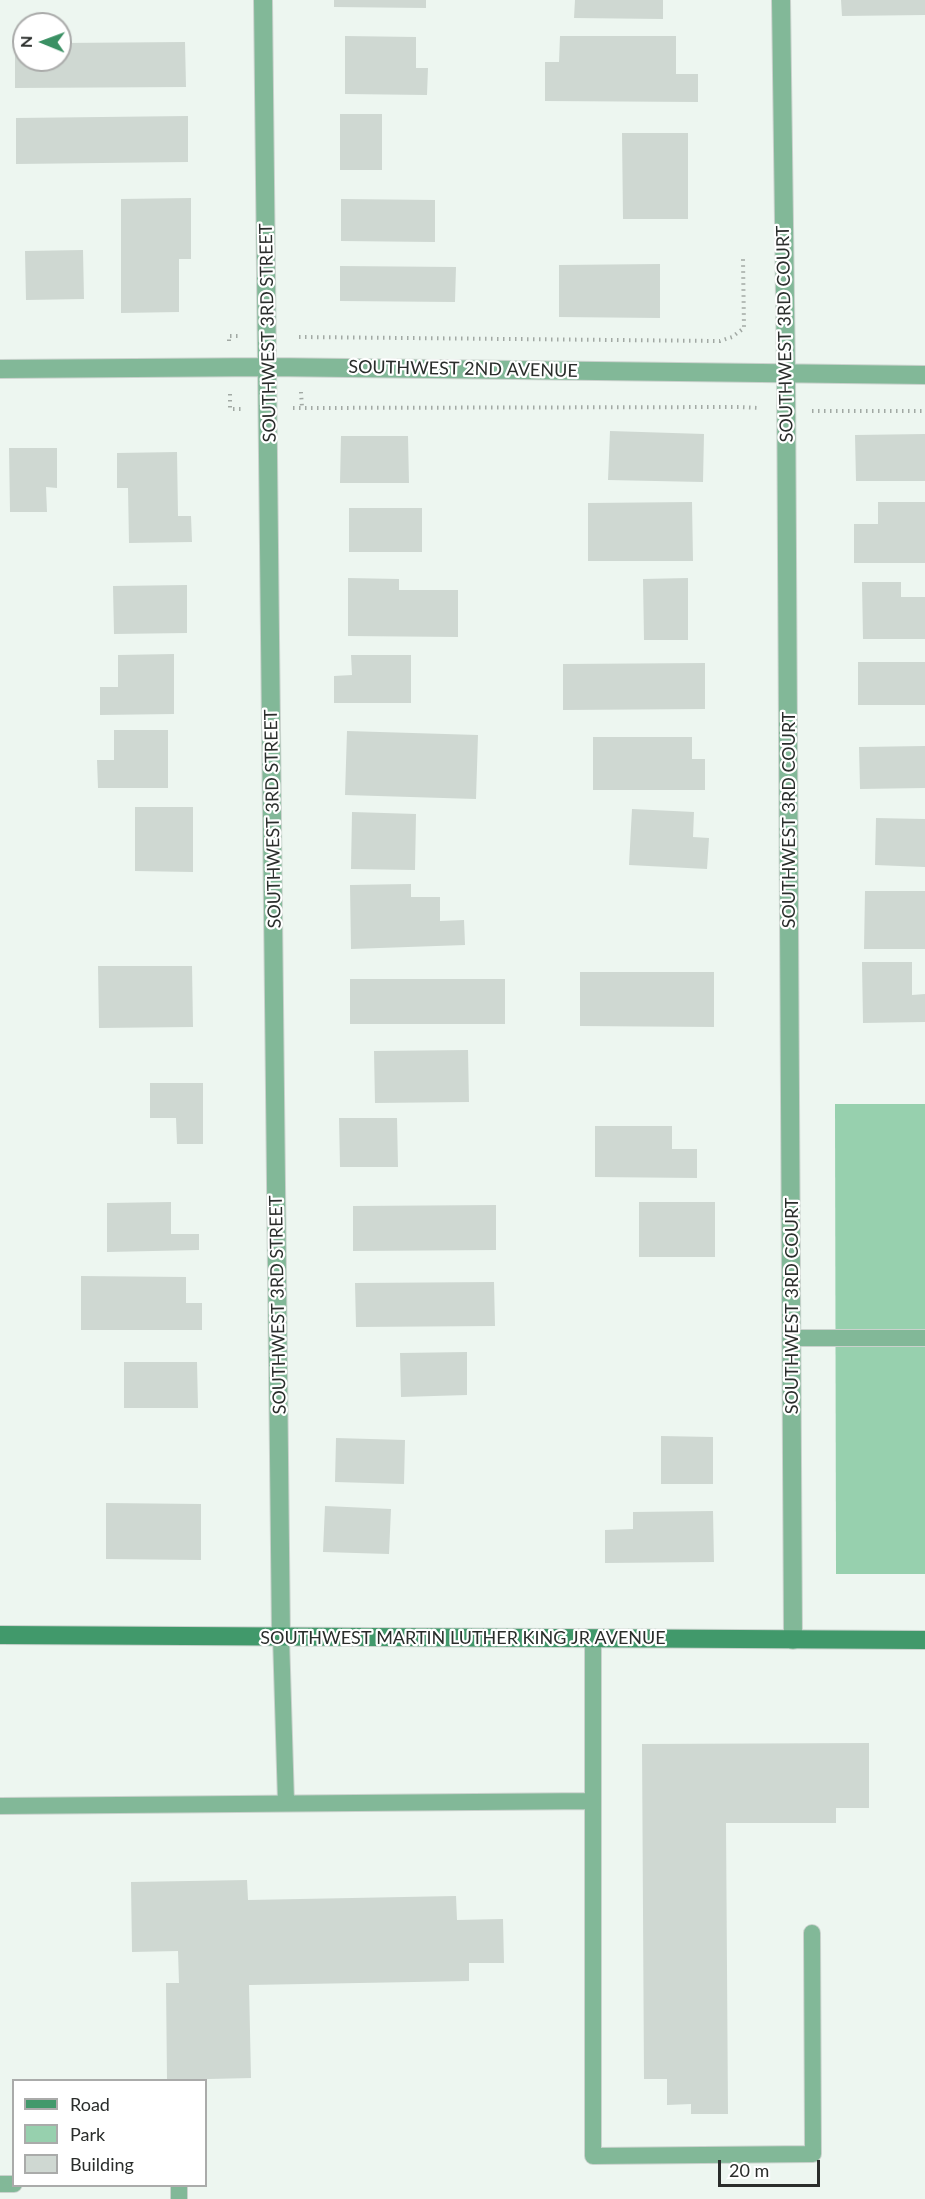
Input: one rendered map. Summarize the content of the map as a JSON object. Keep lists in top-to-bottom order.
{
  "streets": {
    "street": [
      "SOUTHWEST 3RD STREET",
      "SOUTHWEST 3RD COURT",
      "SOUTHWEST 2ND AVENUE",
      "SOUTHWEST MARTIN LUTHER KING JR AVENUE"
    ]
  },
  "crossings": [
    ["SOUTHWEST 3RD STREET", "SOUTHWEST 2ND AVENUE"],
    ["SOUTHWEST 3RD STREET", "SOUTHWEST MARTIN LUTHER KING JR AVENUE"],
    ["SOUTHWEST 3RD COURT", "SOUTHWEST 2ND AVENUE"],
    ["SOUTHWEST 3RD COURT", "SOUTHWEST MARTIN LUTHER KING JR AVENUE"]
  ],
  "legend": ["Road", "Park", "Building"],
  "scale_bar": "20 m",
  "north": "left"
}
